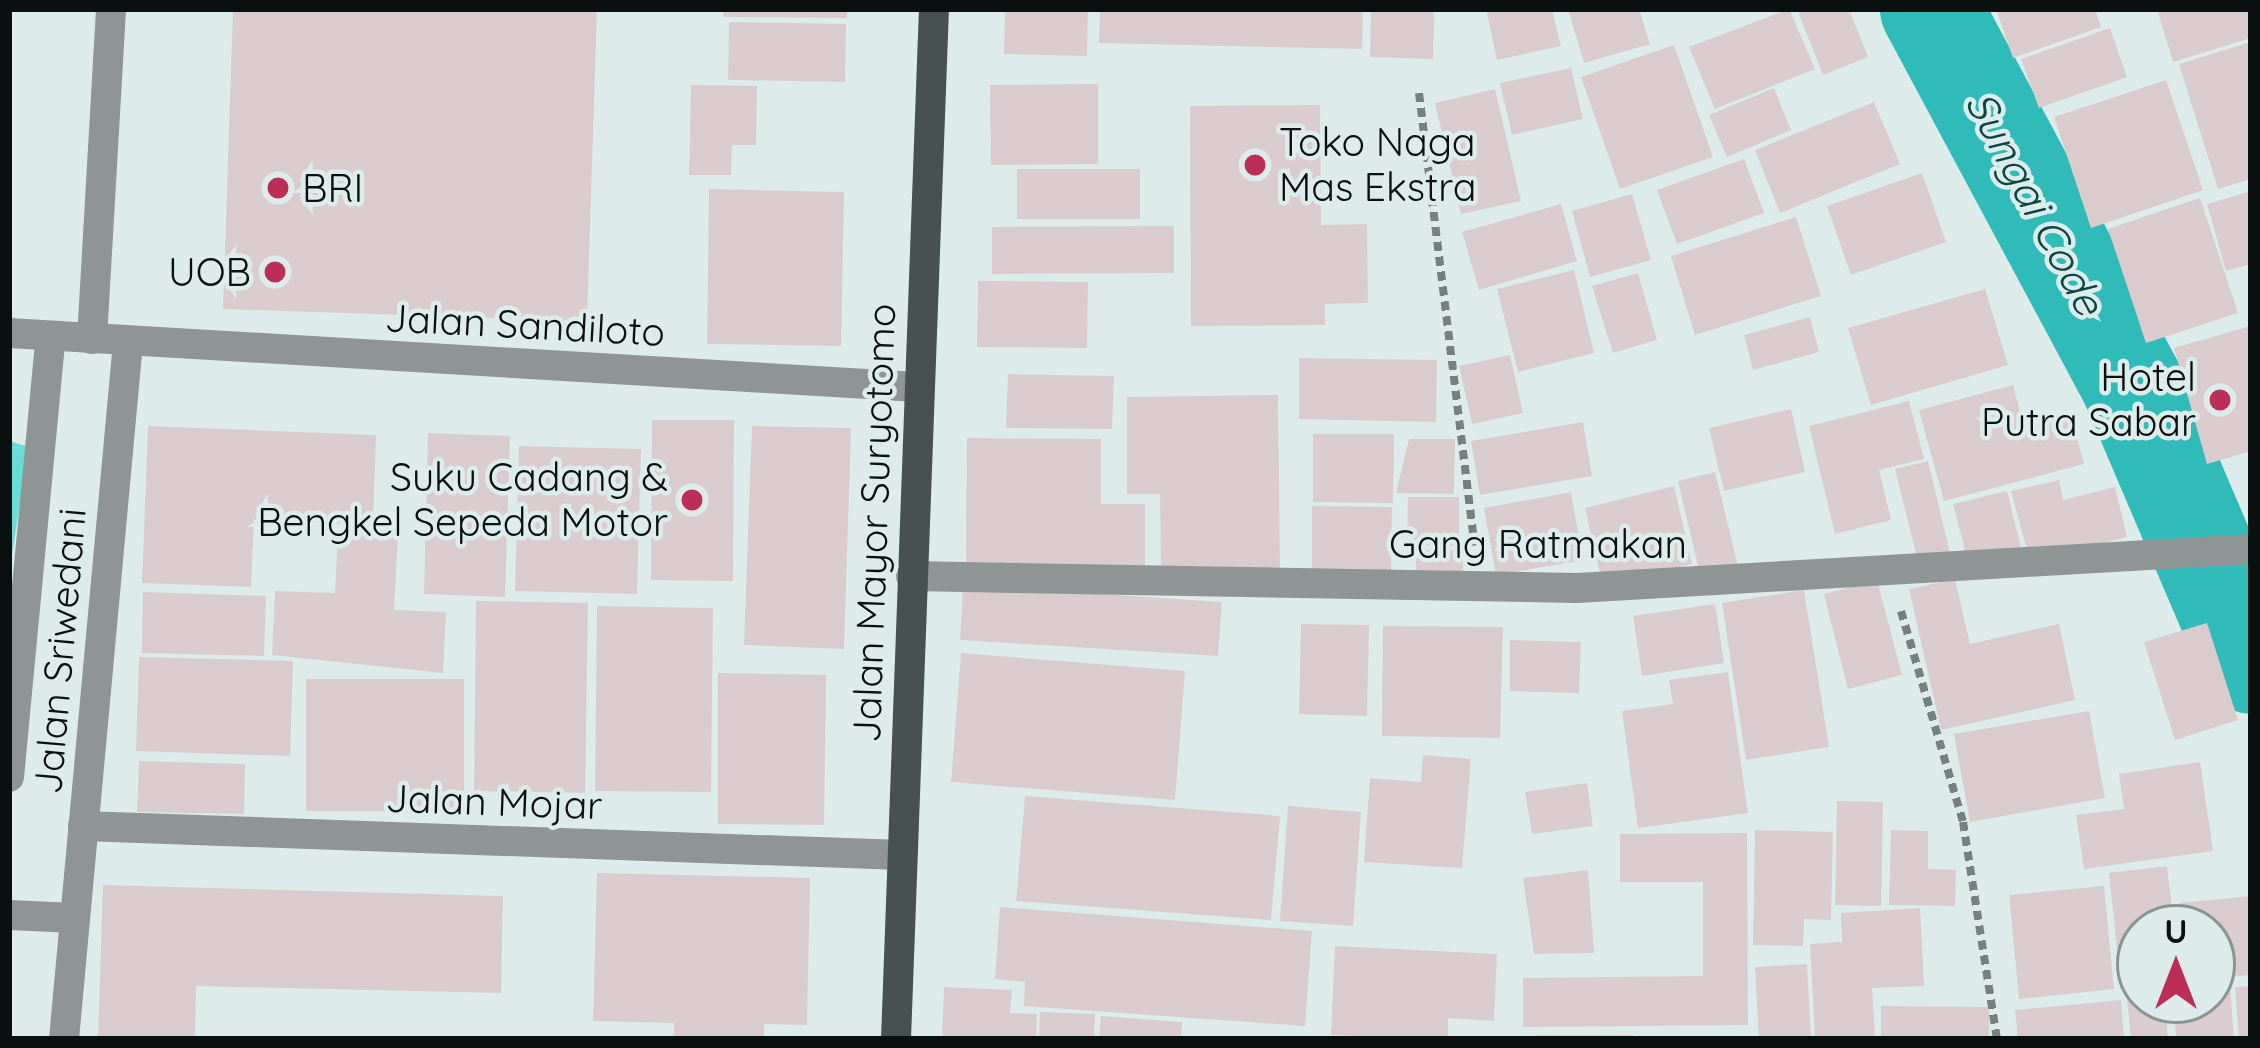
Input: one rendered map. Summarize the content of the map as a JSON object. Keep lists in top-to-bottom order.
{
  "streets": {
    "main road": ["Jalan Mayor Suryotomo"],
    "street": [
      "Jalan Sandiloto",
      "Gang Ratmakan",
      "Jalan Sriwedani",
      "Jalan Mojar"
    ]
  },
  "crossings": [
    ["Jalan Sandiloto", "Jalan Mayor Suryotomo"],
    ["Jalan Sandiloto", "Jalan Sriwedani"],
    ["Jalan Mayor Suryotomo", "Gang Ratmakan"],
    ["Jalan Mayor Suryotomo", "Jalan Mojar"],
    ["Jalan Sriwedani", "Jalan Mojar"]
  ],
  "water": ["Sungai Code"],
  "places": [
    "Toko Naga Mas Ekstra",
    "BRI",
    "UOB",
    "Hotel Putra Sabar",
    "Suku Cadang & Bengkel Sepeda Motor"
  ],
  "north": "top"
}
